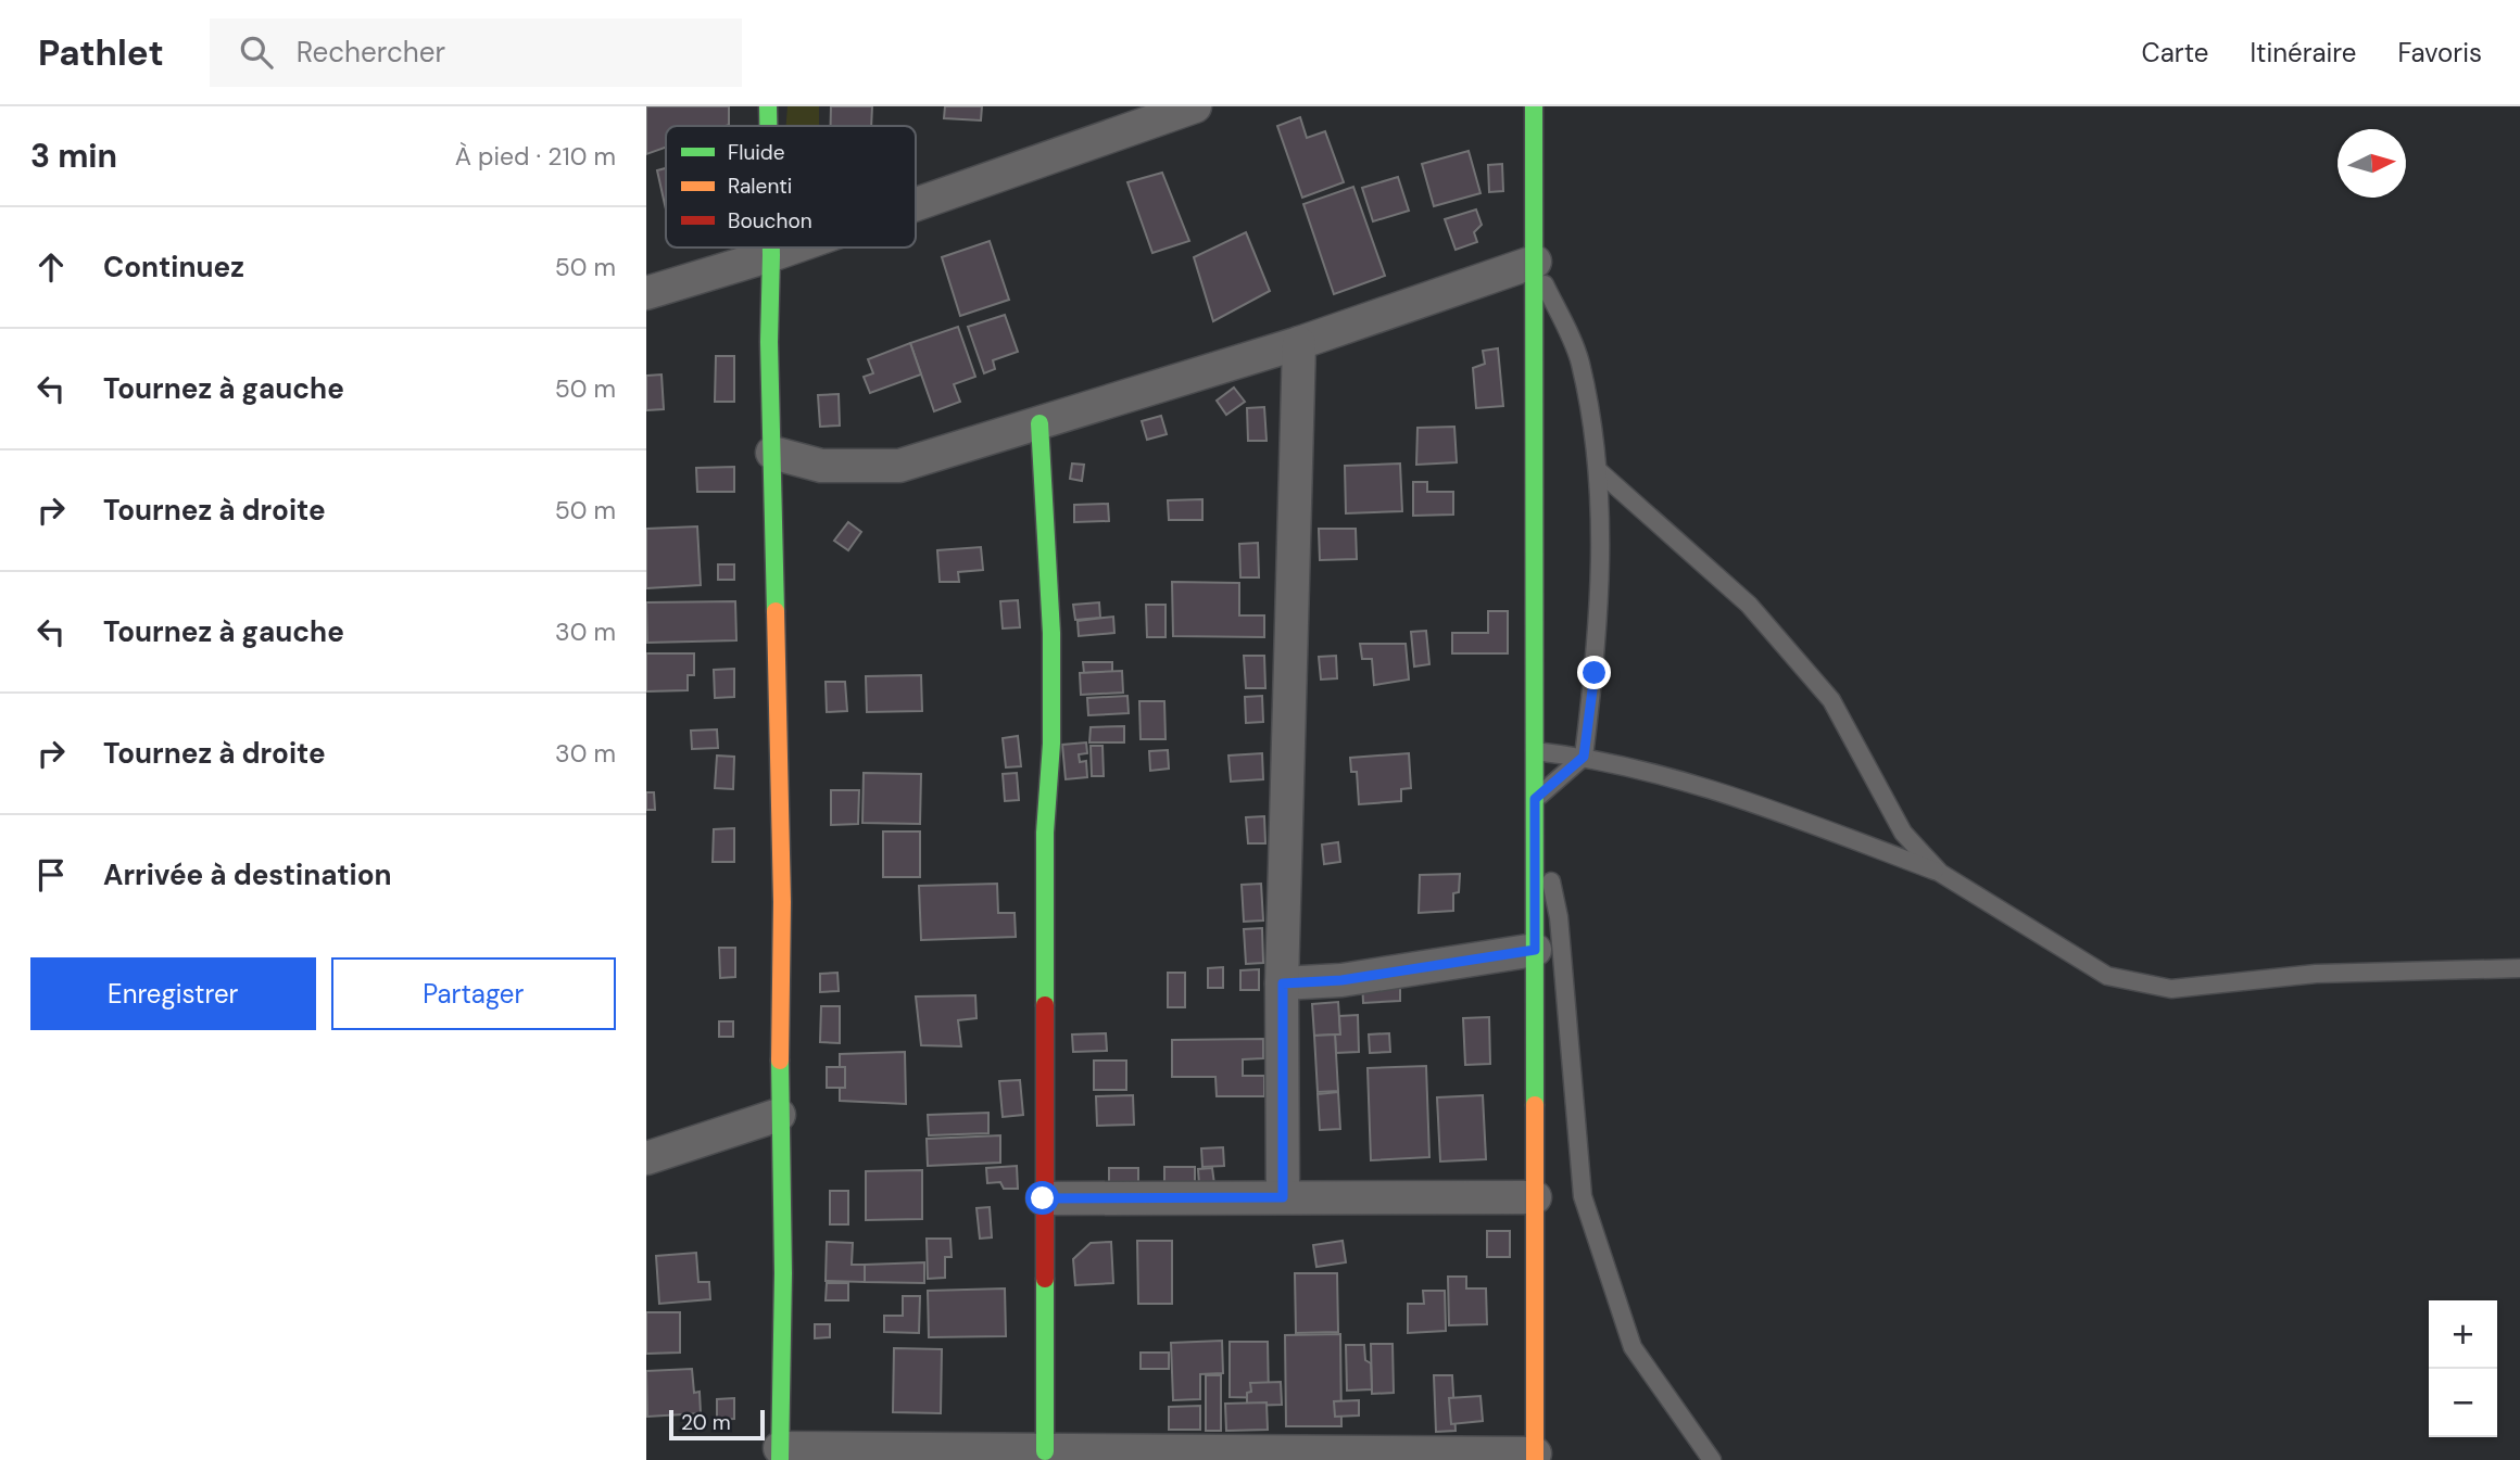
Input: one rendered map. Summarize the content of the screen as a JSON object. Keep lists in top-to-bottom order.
{
  "legend": ["Fluide", "Ralenti", "Bouchon"],
  "scale_bar": "20 m",
  "north": "right",
  "page": {
    "header": "Pathlet",
    "search": "Rechercher",
    "nav": ["Carte", "Itinéraire", "Favoris"],
    "heading": ["3 min", "À pied · 210 m"],
    "list": [
      ["Continuez", "50 m"],
      ["Tournez à gauche", "50 m"],
      ["Tournez à droite", "50 m"],
      ["Tournez à gauche", "30 m"],
      ["Tournez à droite", "30 m"],
      "Arrivée à destination"
    ],
    "buttons": ["Enregistrer", "Partager"],
    "map_buttons": ["+", "−"],
    "scale": "20 m"
  }
}
